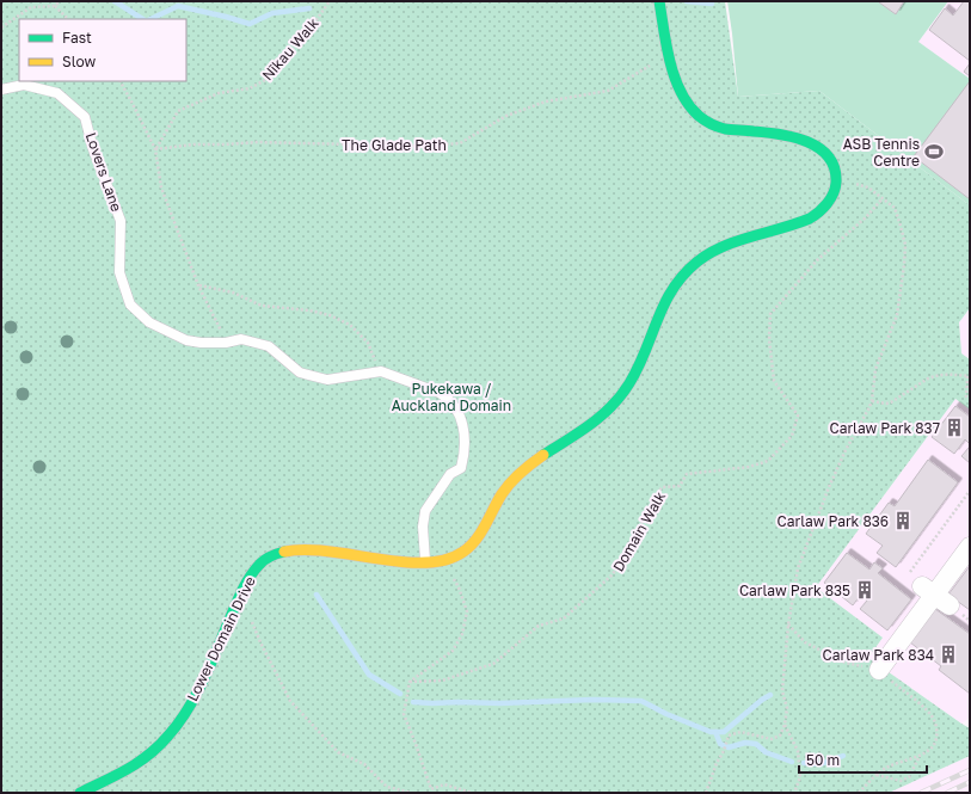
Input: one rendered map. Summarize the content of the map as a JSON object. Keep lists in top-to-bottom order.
{
  "streets": {
    "street": ["Lower Domain Drive"],
    "lane": ["Lovers Lane"],
    "path": ["Nīkau Walk", "The Glade Path", "Domain Walk"]
  },
  "crossings": [
    ["Nīkau Walk", "The Glade Path"],
    ["Lovers Lane", "Lower Domain Drive"]
  ],
  "parks": ["Pukekawa / Auckland Domain"],
  "places": {
    "sports": ["ASB Tennis Centre"],
    "building": [
      "Carlaw Park 837",
      "Carlaw Park 836",
      "Carlaw Park 835",
      "Carlaw Park 834"
    ]
  },
  "legend": ["Fast", "Slow"],
  "scale_bar": "50 m"
}
